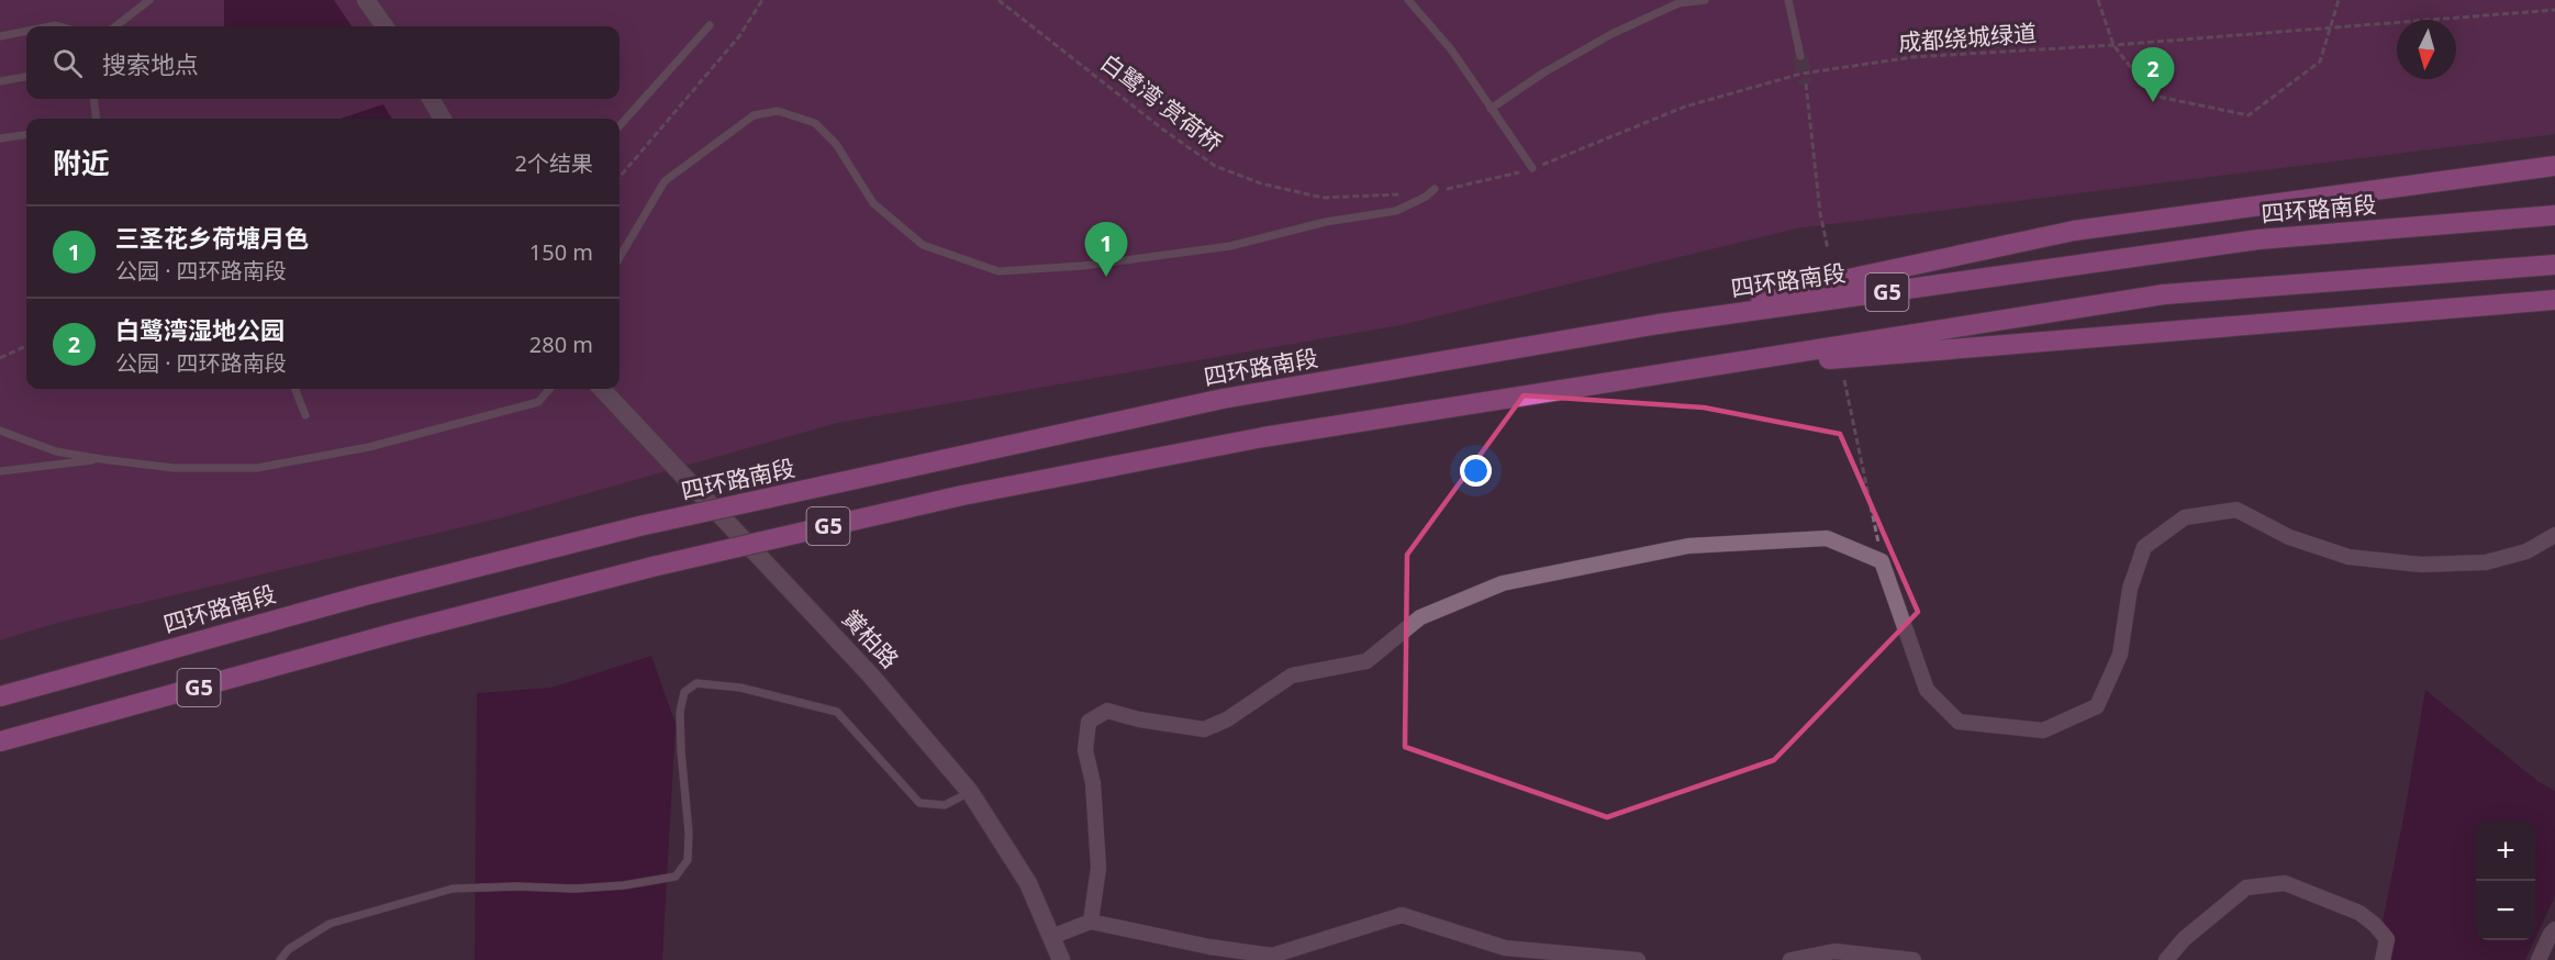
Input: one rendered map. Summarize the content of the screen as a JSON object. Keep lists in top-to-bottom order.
{
  "streets": {
    "highway": ["四环路南段", "G5"],
    "street": ["黉柏路"],
    "path": ["成都绕城绿道", "白鹭湾·赏荷桥"]
  },
  "north": "bottom",
  "page": {
    "search": "搜索地点",
    "pins": ["2", "1"],
    "heading": ["附近", "2个结果"],
    "list": [
      {
        "mark": "1",
        "name": "三圣花乡荷塘月色",
        "note": "公园 · 四环路南段",
        "value": "150 m"
      },
      {
        "mark": "2",
        "name": "白鹭湾湿地公园",
        "note": "公园 · 四环路南段",
        "value": "280 m"
      }
    ],
    "map_buttons": ["+", "−"]
  }
}
